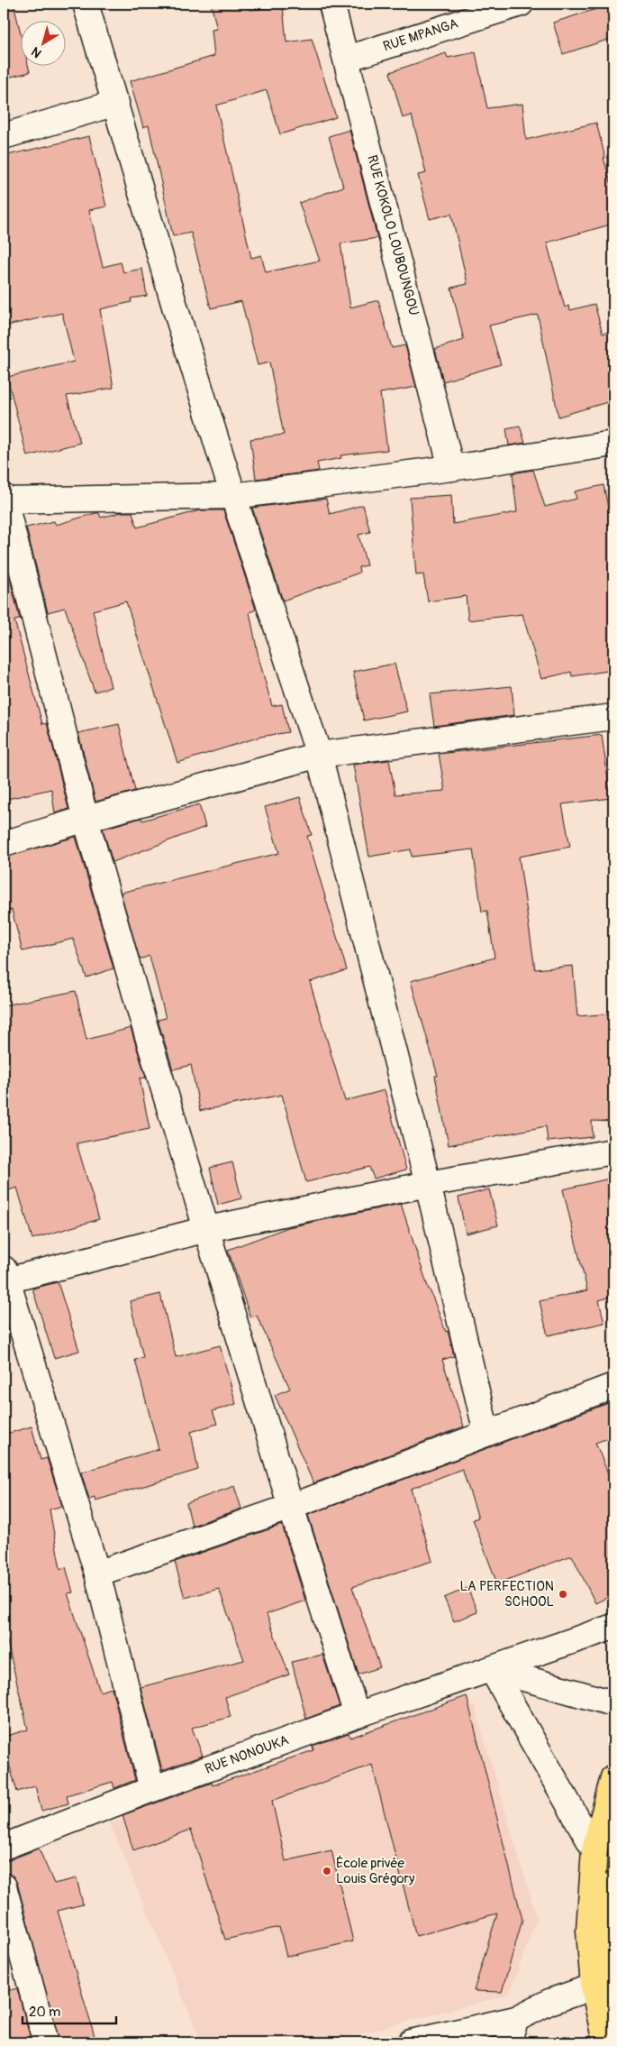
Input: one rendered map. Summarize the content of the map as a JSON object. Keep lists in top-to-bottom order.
{
  "streets": {
    "street": ["RUE MPANGA", "RUE KOKOLO LOUBOUNGOU", "RUE NONOUKA"]
  },
  "crossings": [
    ["RUE MPANGA", "RUE KOKOLO LOUBOUNGOU"]
  ],
  "places": ["LA PERFECTION SCHOOL", "École privée Louis Grégory"],
  "scale_bar": "20 m",
  "north": "bottom left"
}
